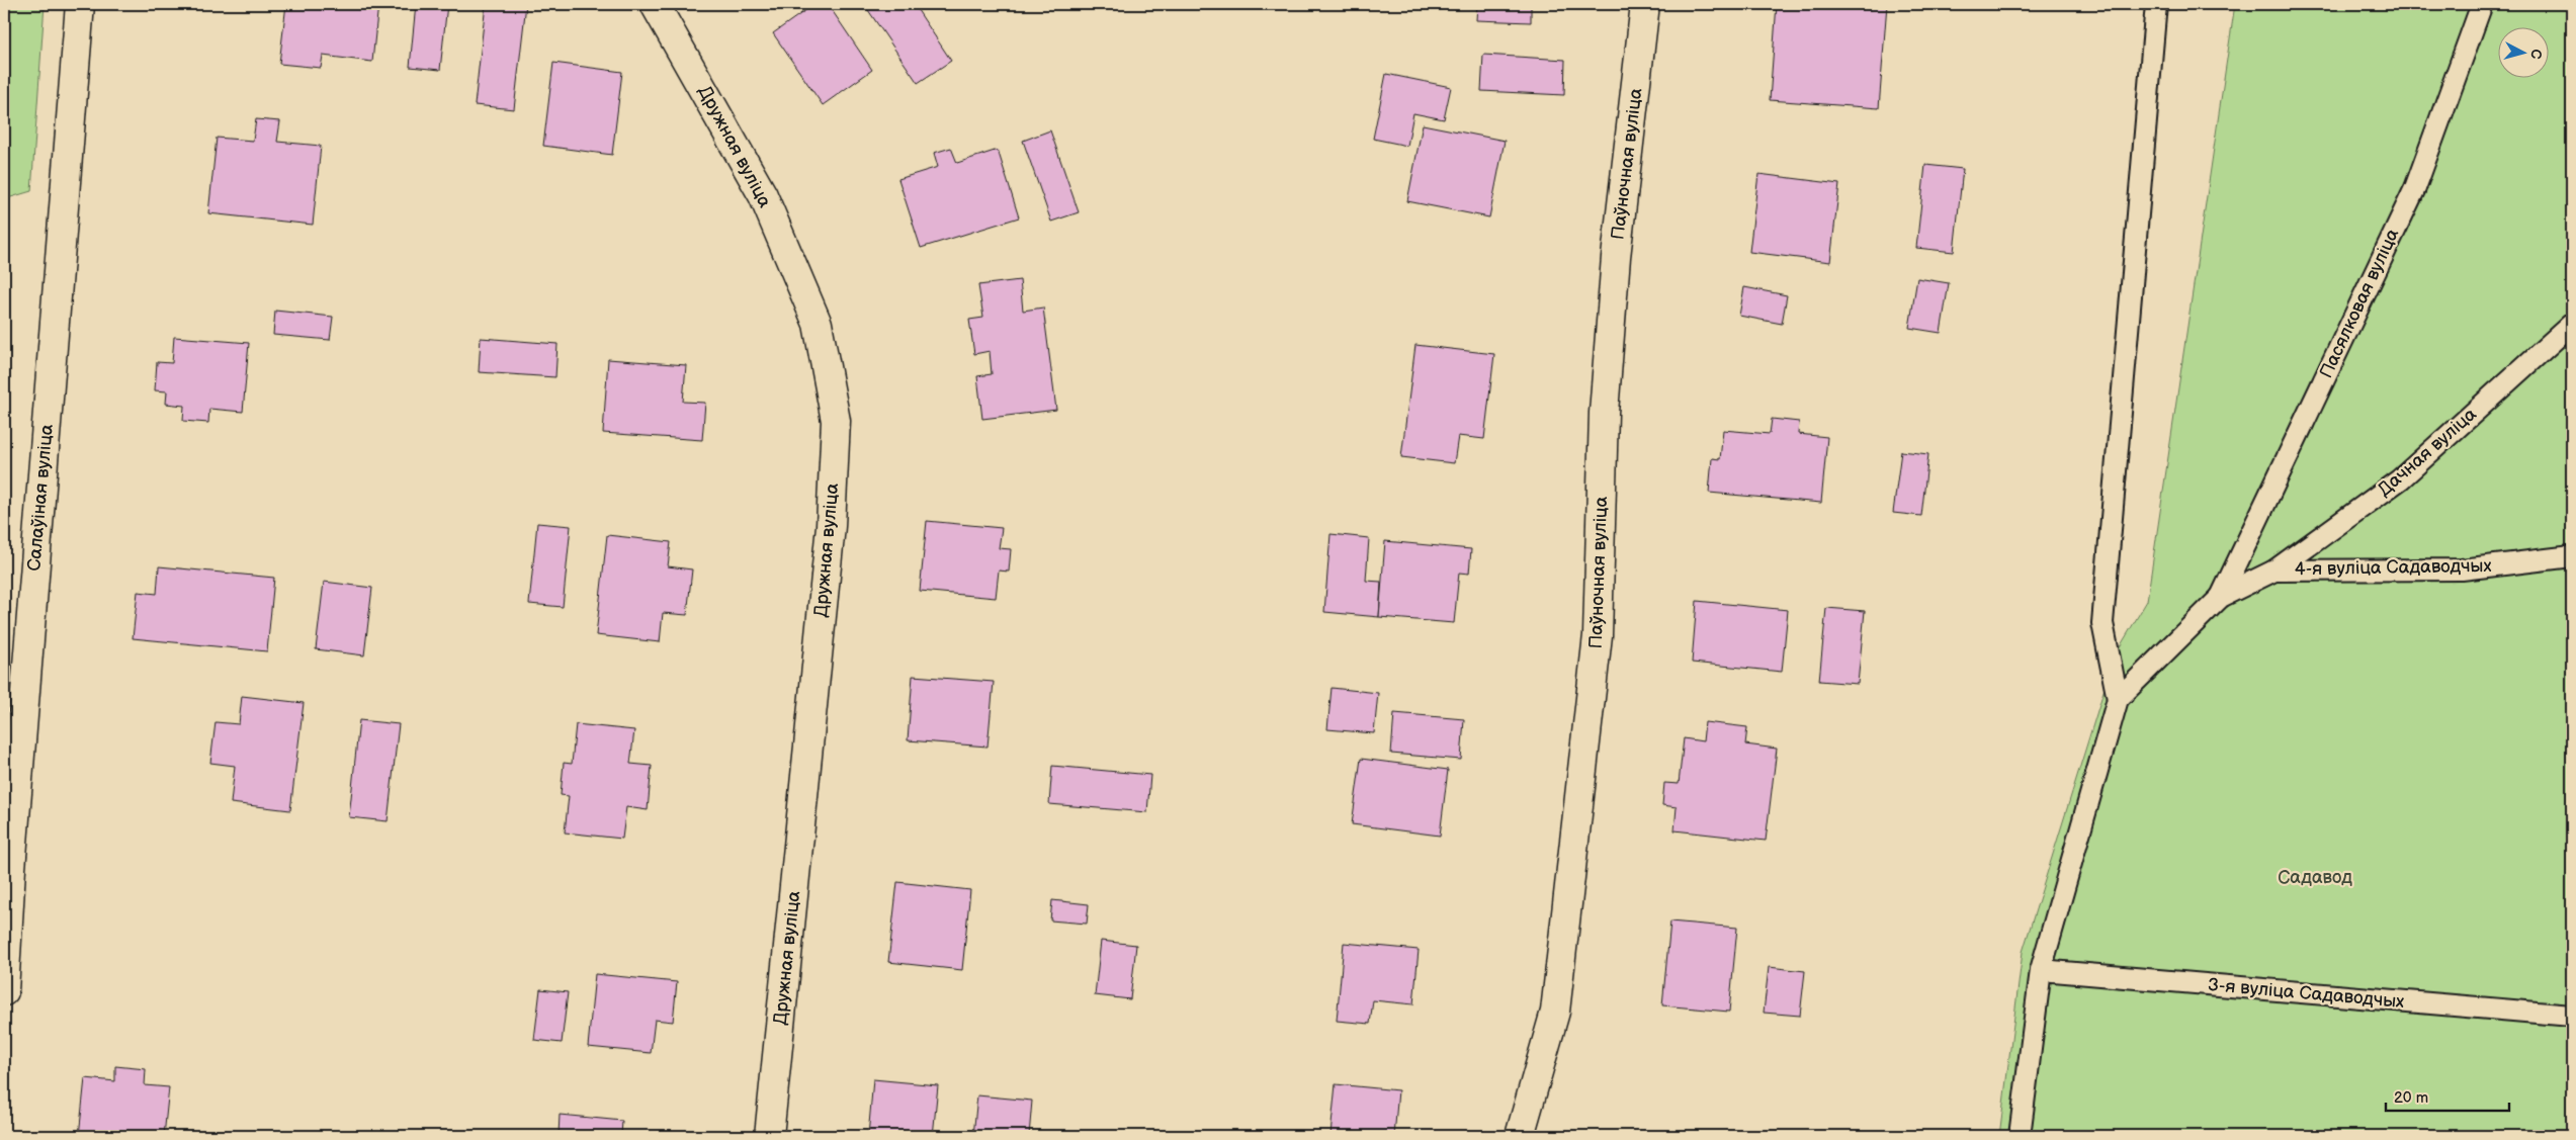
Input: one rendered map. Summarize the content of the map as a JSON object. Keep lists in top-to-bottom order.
{
  "streets": {
    "street": ["Дружная вуліца", "Паўночная вуліца", "Салаўіная вуліца"],
    "lane": [
      "Пасялковая вуліца",
      "Дачная вуліца",
      "4-я вуліца Садаводчых",
      "3-я вуліца Садаводчых"
    ]
  },
  "crossings": [
    ["Пасялковая вуліца", "Дачная вуліца"],
    ["Дачная вуліца", "4-я вуліца Садаводчых"]
  ],
  "parks": ["Садавод"],
  "scale_bar": "20 m",
  "north": "right"
}
